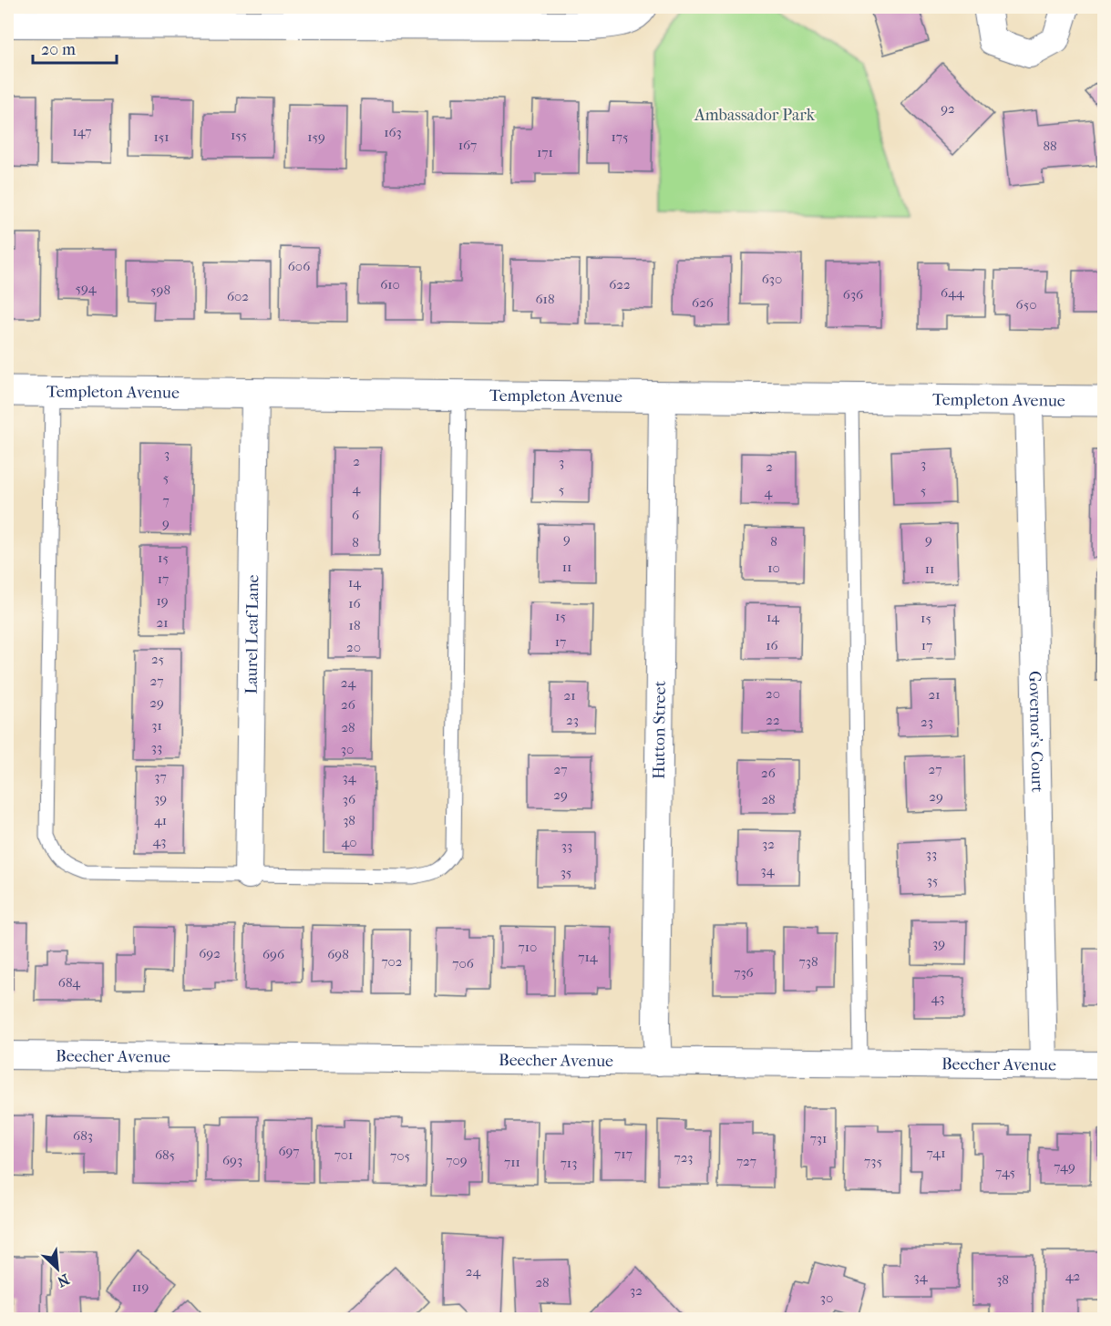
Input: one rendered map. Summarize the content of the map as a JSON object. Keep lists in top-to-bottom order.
{
  "streets": {
    "street": [
      "Templeton Avenue",
      "Laurel Leaf Lane",
      "Hutton Street",
      "Governor's Court",
      "Beecher Avenue"
    ]
  },
  "crossings": [
    ["Templeton Avenue", "Laurel Leaf Lane"],
    ["Templeton Avenue", "Hutton Street"],
    ["Templeton Avenue", "Governor's Court"],
    ["Hutton Street", "Beecher Avenue"],
    ["Governor's Court", "Beecher Avenue"]
  ],
  "parks": ["Ambassador Park"],
  "house_numbers": [
    "92",
    "147",
    "163",
    "155",
    "151",
    "159",
    "175",
    "167",
    "88",
    "171",
    "606",
    "630",
    "610",
    "622",
    "594",
    "598",
    "644",
    "636",
    "602",
    "618",
    "626",
    "650",
    "3",
    "2",
    "3",
    "3",
    "2",
    "5",
    "4",
    "5",
    "5",
    "4",
    "7",
    "6",
    "9",
    "9",
    "9",
    "8",
    "8",
    "15",
    "11",
    "10",
    "11",
    "17",
    "14",
    "19",
    "16",
    "15",
    "14",
    "15",
    "21",
    "18",
    "17",
    "16",
    "17",
    "20",
    "25",
    "27",
    "24",
    "20",
    "21",
    "21",
    "29",
    "26",
    "23",
    "22",
    "23",
    "31",
    "28",
    "33",
    "30",
    "27",
    "27",
    "26",
    "37",
    "34",
    "29",
    "29",
    "39",
    "36",
    "28",
    "41",
    "38",
    "43",
    "40",
    "32",
    "33",
    "33",
    "34",
    "35",
    "35",
    "39",
    "710",
    "692",
    "696",
    "698",
    "714",
    "702",
    "738",
    "706",
    "736",
    "684",
    "43",
    "683",
    "731",
    "697",
    "741",
    "717",
    "685",
    "701",
    "705",
    "723",
    "693",
    "709",
    "727",
    "735",
    "711",
    "713",
    "749",
    "745",
    "24",
    "42",
    "34",
    "38",
    "28",
    "119",
    "32",
    "30"
  ],
  "scale_bar": "20 m",
  "north": "bottom right"
}
